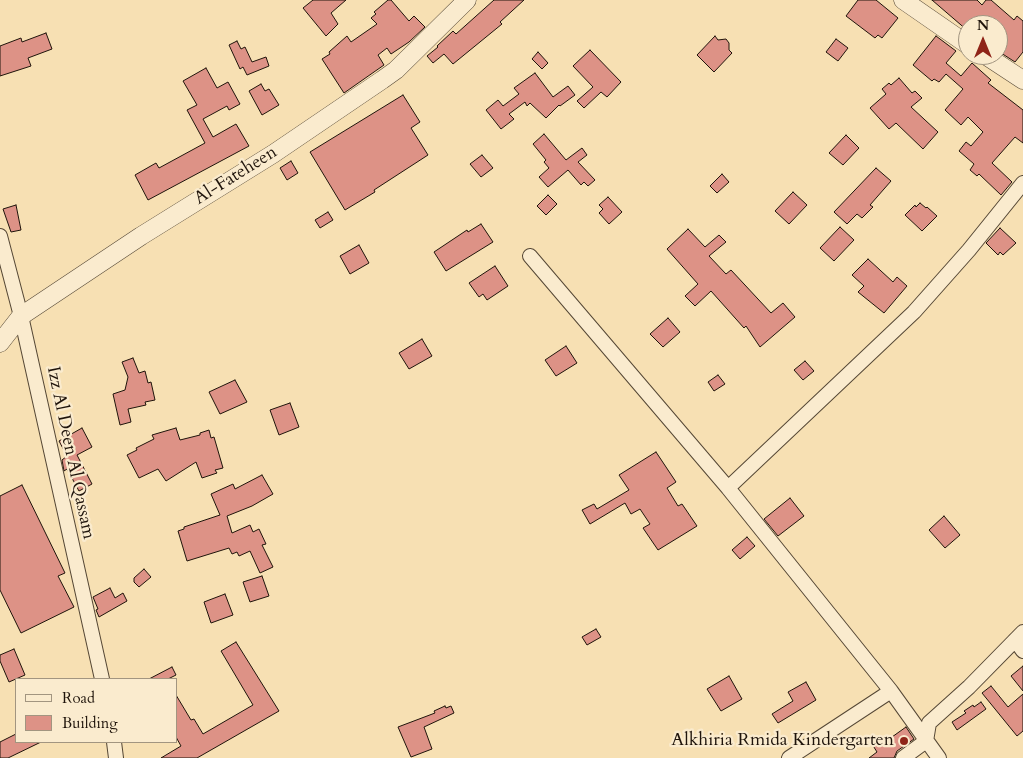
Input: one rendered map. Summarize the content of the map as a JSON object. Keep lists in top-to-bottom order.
{
  "streets": {
    "street": ["Al-Fateheen", "Izz Al Deen Al Qassam"]
  },
  "crossings": [
    ["Al-Fateheen", "Izz Al Deen Al Qassam"]
  ],
  "places": ["Alkhiria Rmida Kindergarten"],
  "legend": ["Road", "Building"],
  "north": "top"
}
